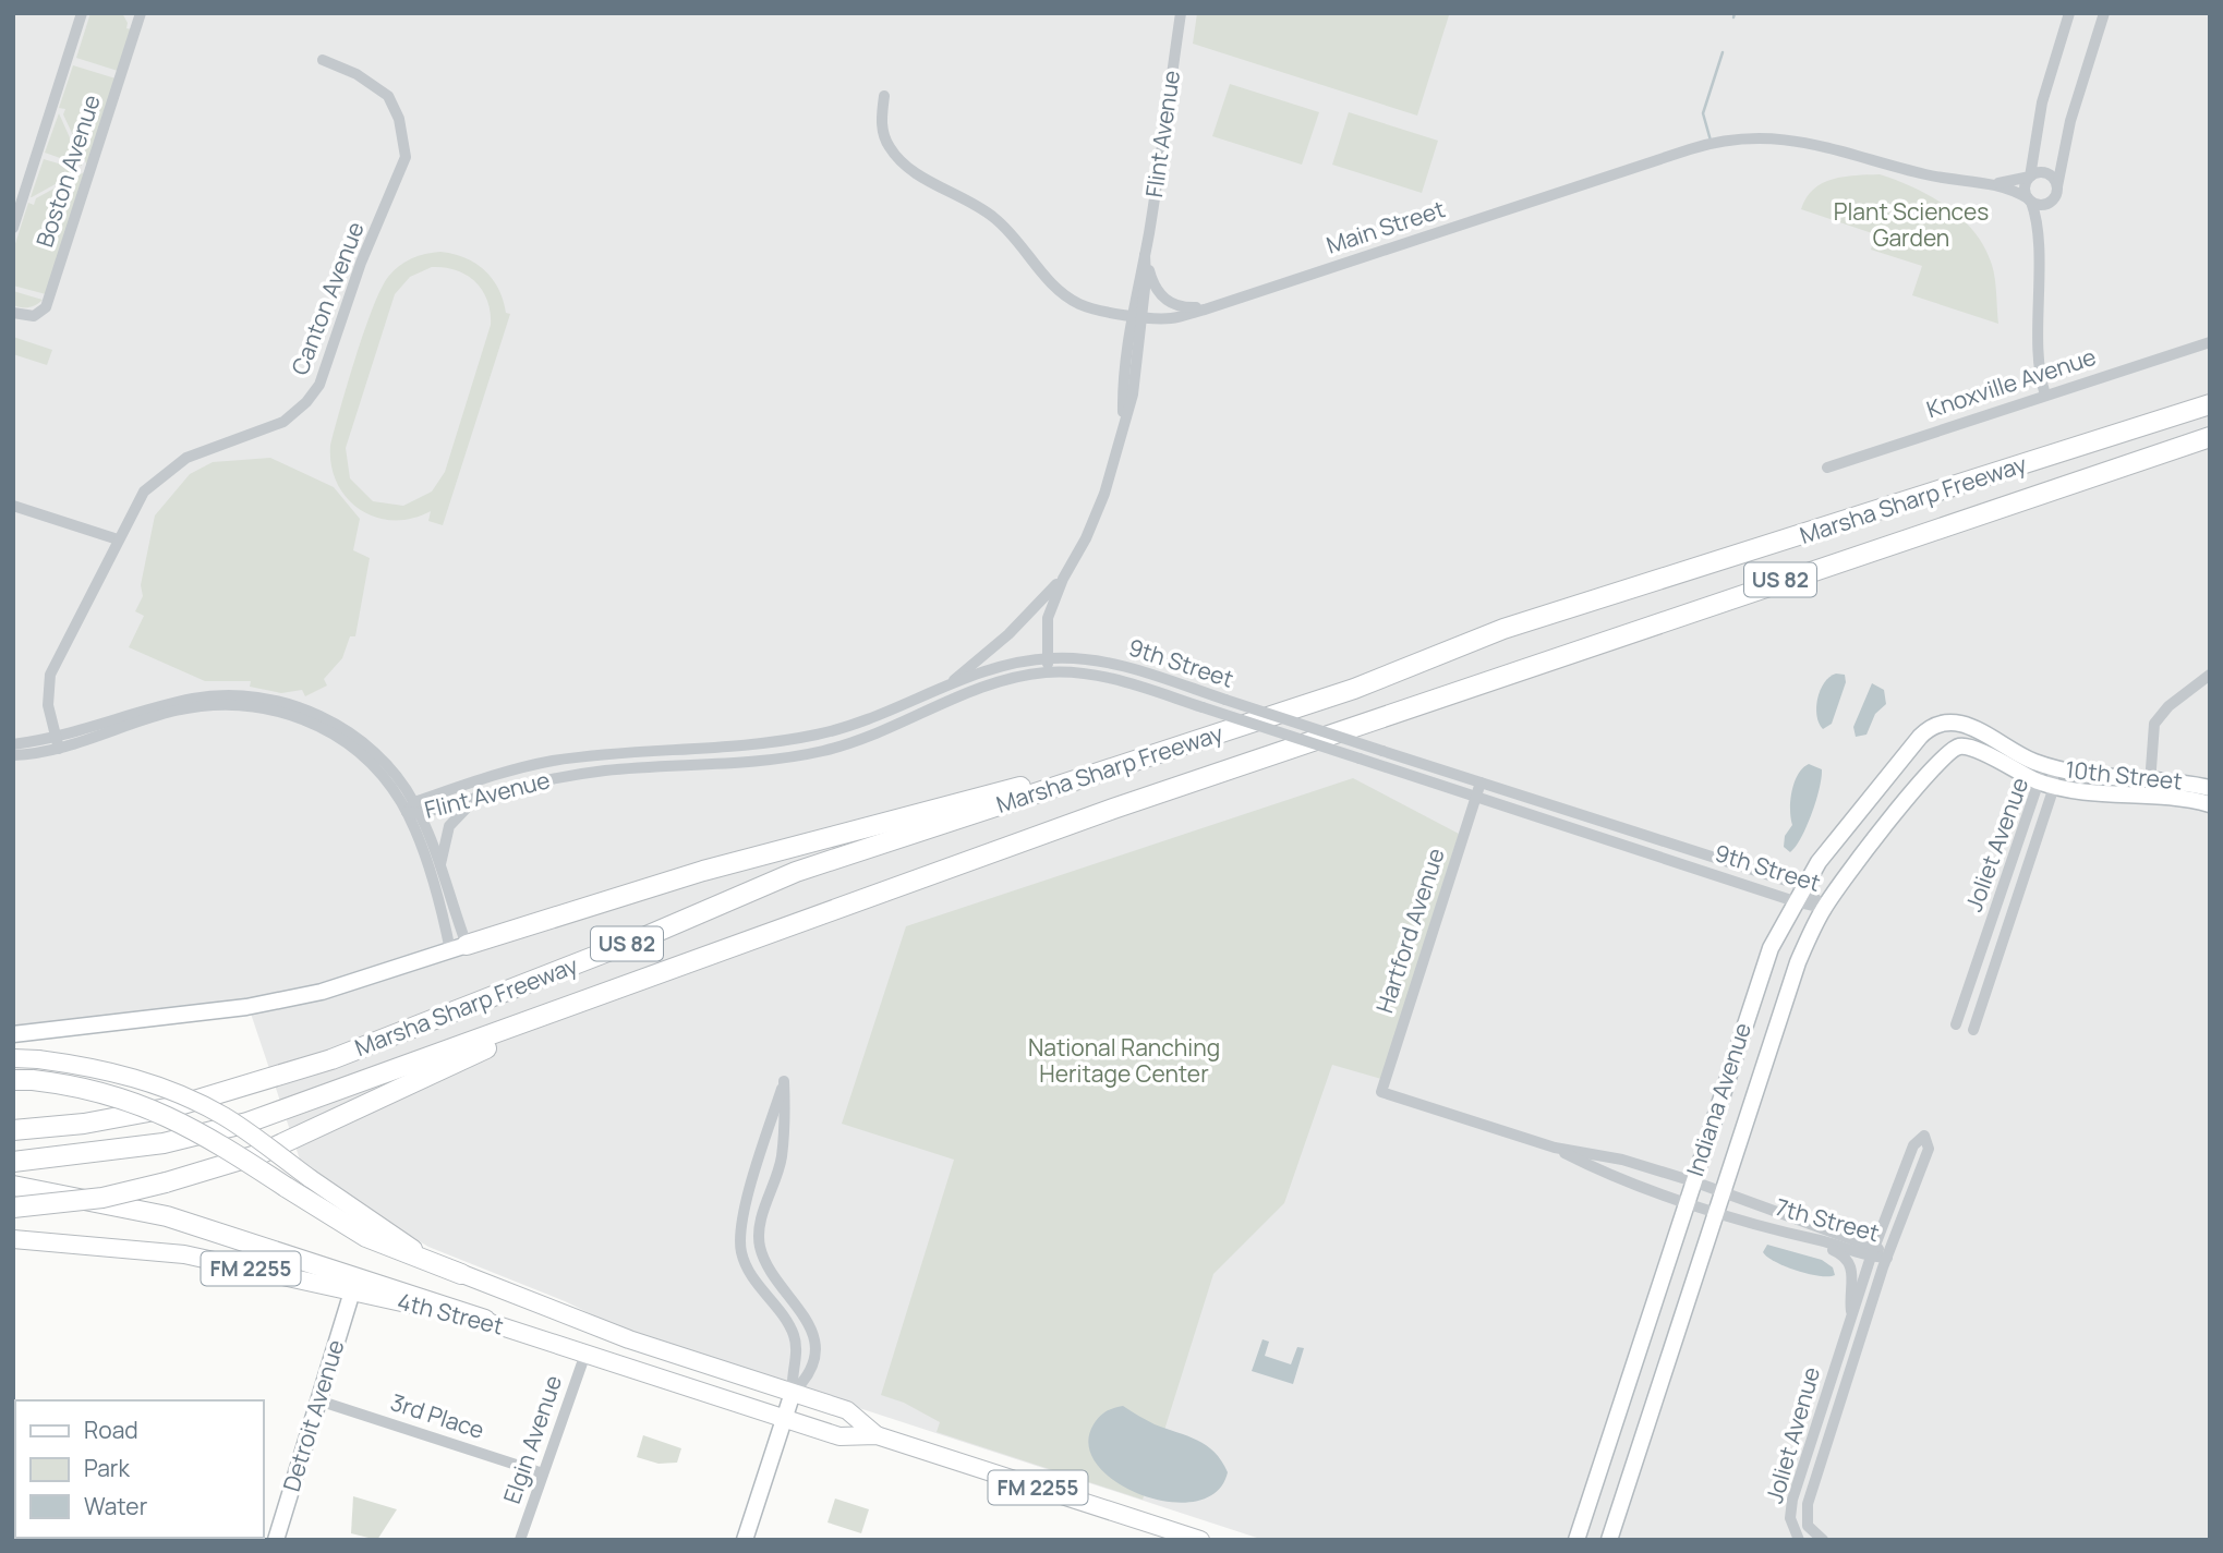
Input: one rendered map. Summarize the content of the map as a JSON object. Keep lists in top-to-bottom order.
{
  "streets": {
    "highway": ["Marsha Sharp Freeway", "US 82"],
    "main road": ["FM 2255", "4th Street"],
    "street": [
      "Flint Avenue",
      "Boston Avenue",
      "Main Street",
      "Canton Avenue",
      "Knoxville Avenue",
      "9th Street",
      "10th Street",
      "Joliet Avenue",
      "Hartford Avenue",
      "Indiana Avenue",
      "7th Street",
      "Detroit Avenue",
      "3rd Place",
      "Elgin Avenue"
    ]
  },
  "crossings": [
    ["Flint Avenue", "Main Street"],
    ["Flint Avenue", "9th Street"],
    ["9th Street", "Hartford Avenue"],
    ["9th Street", "Indiana Avenue"],
    ["10th Street", "Joliet Avenue"],
    ["10th Street", "Indiana Avenue"],
    ["Joliet Avenue", "7th Street"],
    ["Hartford Avenue", "7th Street"],
    ["Indiana Avenue", "7th Street"],
    ["FM 2255", "4th Street"],
    ["4th Street", "Detroit Avenue"],
    ["4th Street", "Elgin Avenue"],
    ["Detroit Avenue", "3rd Place"],
    ["3rd Place", "Elgin Avenue"]
  ],
  "parks": ["Plant Sciences Garden", "National Ranching Heritage Center"],
  "legend": ["Road", "Park", "Water"]
}
